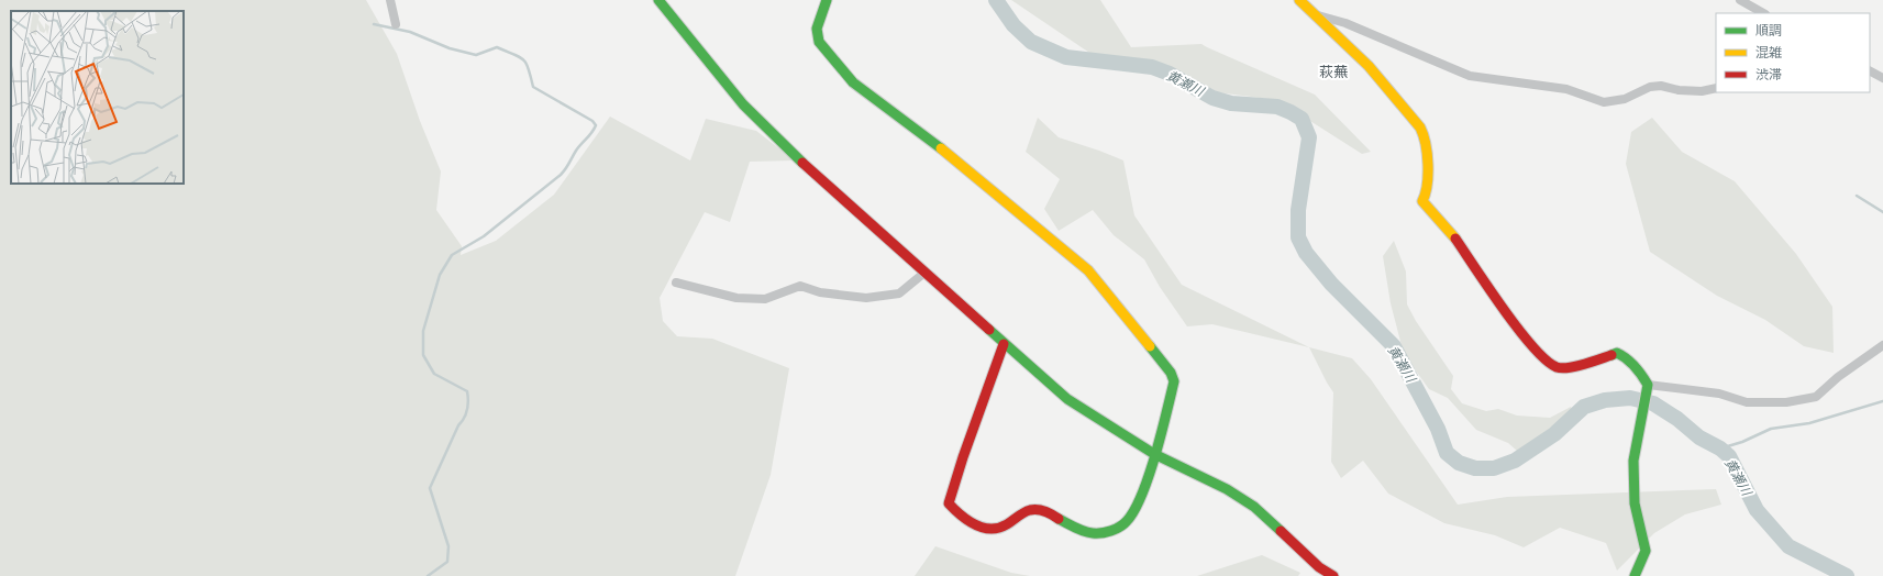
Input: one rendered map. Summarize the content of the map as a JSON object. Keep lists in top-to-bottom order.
{
  "districts": ["萩蕪"],
  "water": ["黄瀬川"],
  "legend": ["順調", "混雑", "渋滞"]
}
